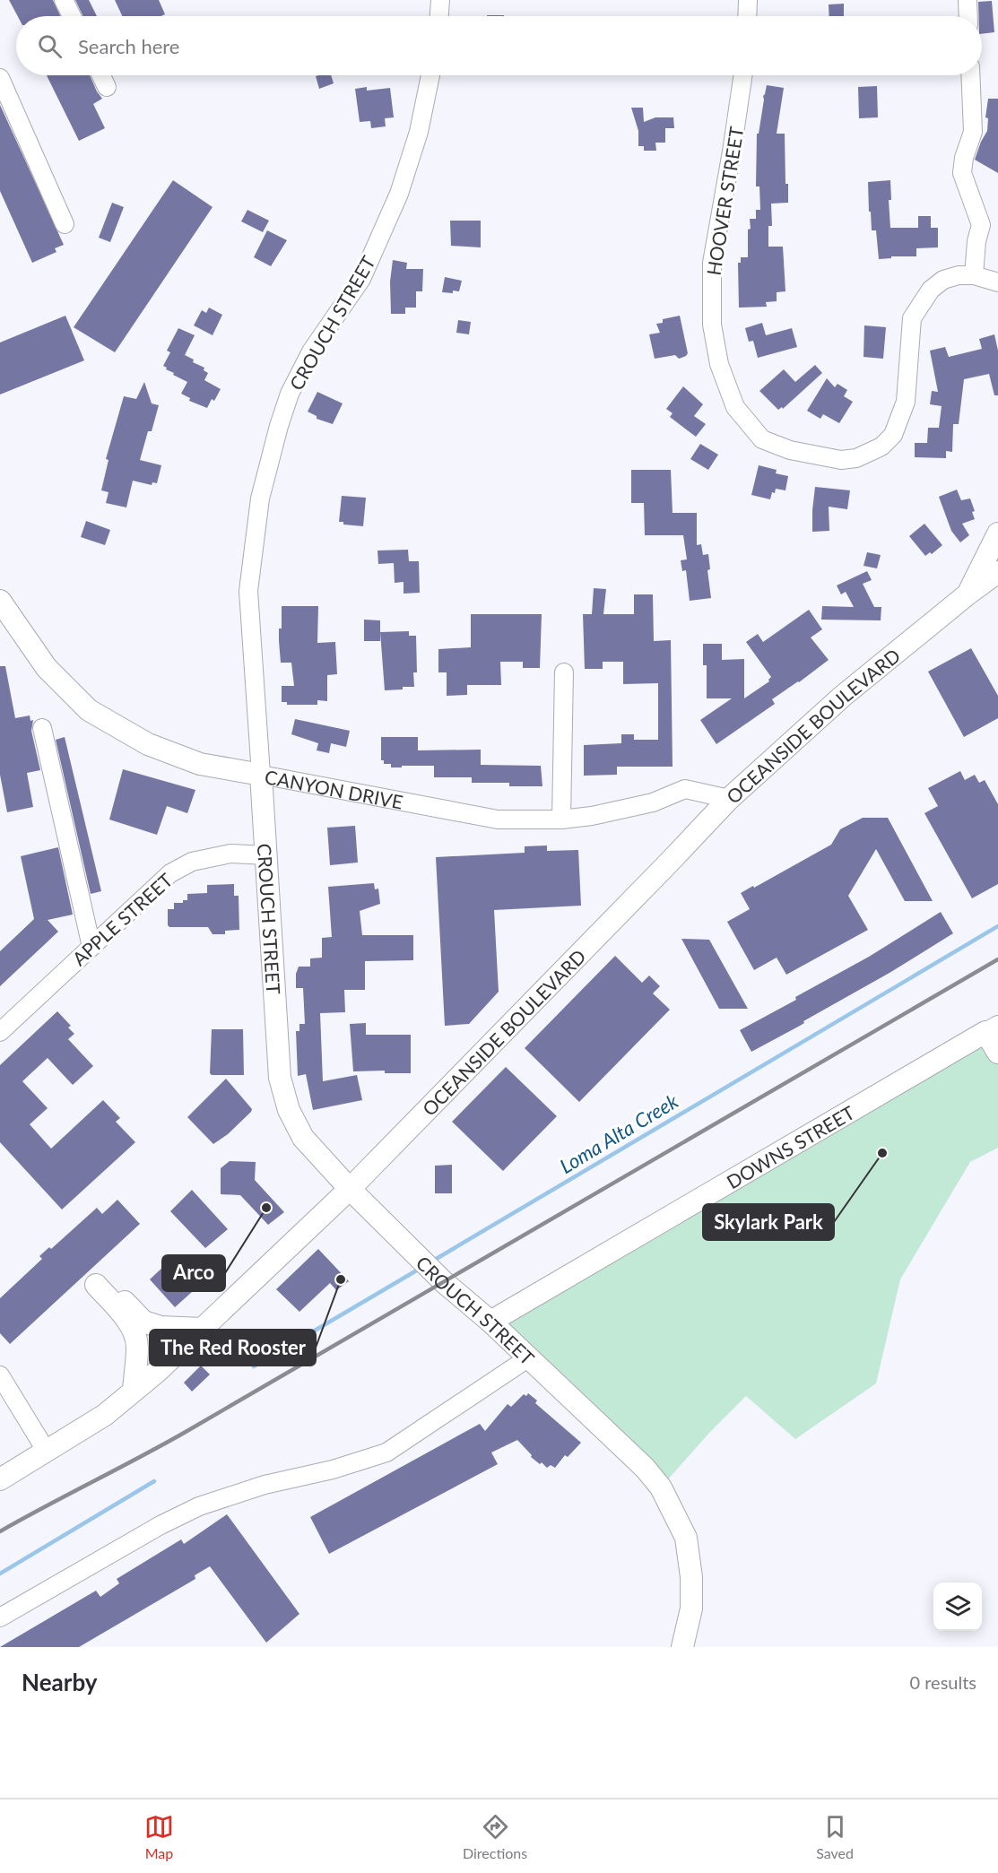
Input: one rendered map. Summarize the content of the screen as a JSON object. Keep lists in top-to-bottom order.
{
  "streets": {
    "main road": [
      "CROUCH STREET",
      "OCEANSIDE BOULEVARD",
      "CANYON DRIVE",
      "DOWNS STREET"
    ],
    "street": ["HOOVER STREET", "APPLE STREET"]
  },
  "crossings": [
    ["CROUCH STREET", "OCEANSIDE BOULEVARD"],
    ["CROUCH STREET", "CANYON DRIVE"],
    ["CROUCH STREET", "APPLE STREET"],
    ["CROUCH STREET", "DOWNS STREET"],
    ["OCEANSIDE BOULEVARD", "CANYON DRIVE"]
  ],
  "water": ["Loma Alta Creek"],
  "places": ["Skylark Park", "Arco", "The Red Rooster"],
  "page": {
    "search": "Search here",
    "heading": ["Nearby", "0 results"],
    "nav": ["Map", "Directions", "Saved"]
  }
}
